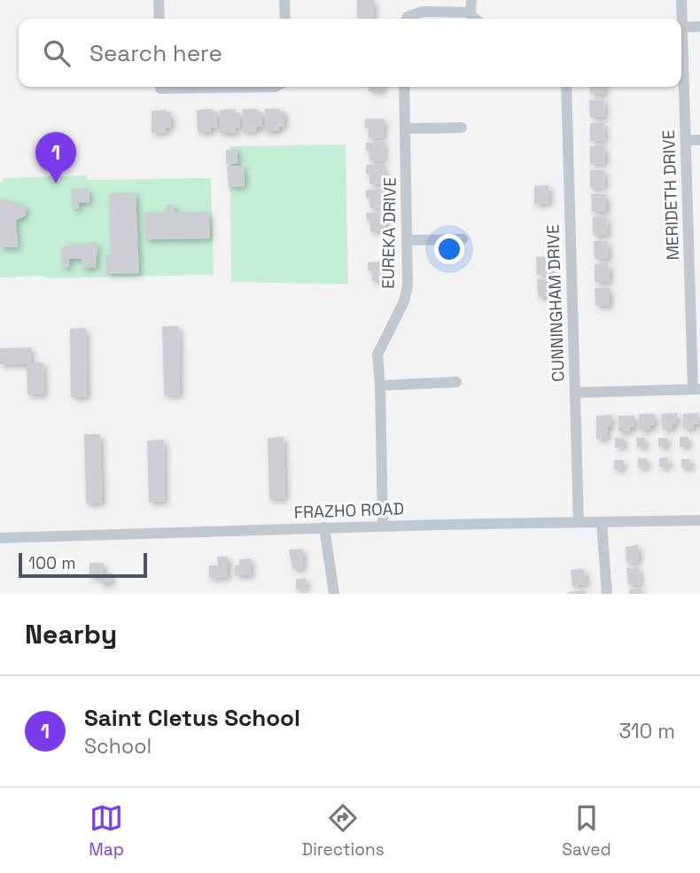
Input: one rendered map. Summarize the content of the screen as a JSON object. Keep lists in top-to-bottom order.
{
  "streets": {
    "street": [
      "MERIDETH DRIVE",
      "EUREKA DRIVE",
      "CUNNINGHAM DRIVE",
      "FRAZHO ROAD"
    ]
  },
  "crossings": [
    ["EUREKA DRIVE", "FRAZHO ROAD"],
    ["CUNNINGHAM DRIVE", "FRAZHO ROAD"]
  ],
  "scale_bar": "100 m",
  "page": {
    "search": "Search here",
    "pins": "1",
    "scale": "100 m",
    "heading": "Nearby",
    "list": [
      {
        "mark": "1",
        "name": "Saint Cletus School",
        "note": "School",
        "value": "310 m"
      }
    ],
    "nav": ["Map", "Directions", "Saved"]
  }
}
